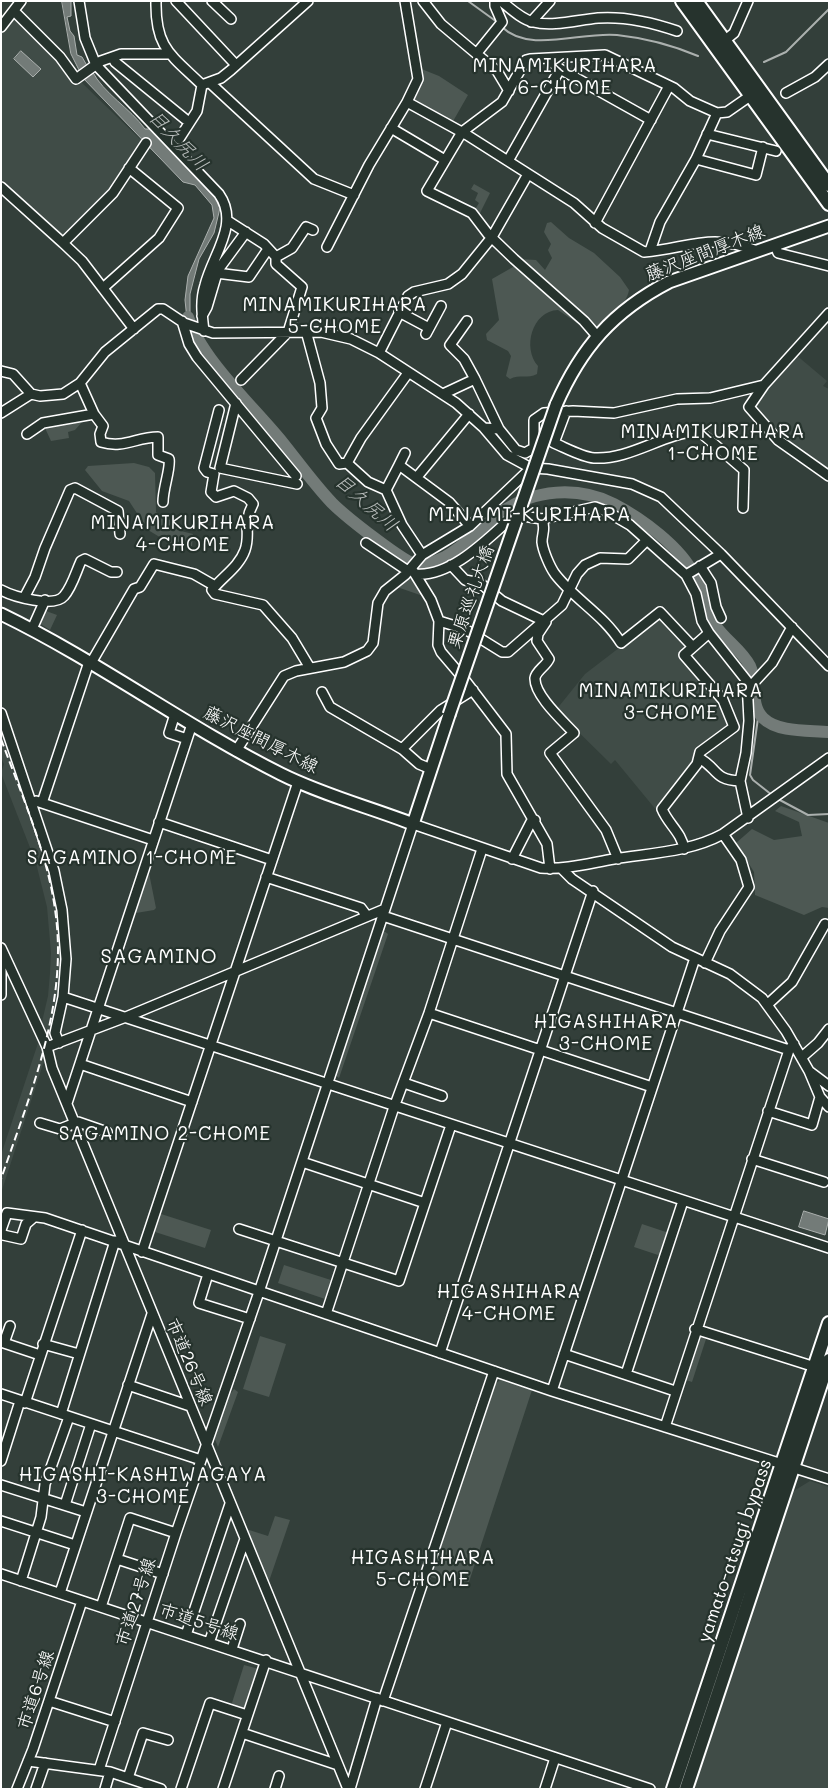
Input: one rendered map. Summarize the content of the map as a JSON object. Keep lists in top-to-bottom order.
{
  "streets": {
    "highway": ["yamato-atsugi bypass"],
    "main road": ["藤沢座間厚木線", "栗原巡礼大橋"],
    "street": [
      "市道26号線",
      "市道27号線",
      "市道5号線",
      "市道6号線"
    ]
  },
  "crossings": [
    ["藤沢座間厚木線", "栗原巡礼大橋"],
    ["藤沢座間厚木線", "市道27号線"],
    ["市道26号線", "市道27号線"],
    ["市道26号線", "市道5号線"],
    ["市道27号線", "市道5号線"],
    ["市道5号線", "市道6号線"]
  ],
  "districts": [
    "MINAMIKURIHARA 6-CHOME",
    "MINAMIKURIHARA 5-CHOME",
    "MINAMIKURIHARA 1-CHOME",
    "MINAMI-KURIHARA",
    "MINAMIKURIHARA 4-CHOME",
    "MINAMIKURIHARA 3-CHOME",
    "SAGAMINO 1-CHOME",
    "SAGAMINO",
    "HIGASHIHARA 3-CHOME",
    "SAGAMINO 2-CHOME",
    "HIGASHIHARA 4-CHOME",
    "HIGASHI-KASHIWAGAYA 3-CHOME",
    "HIGASHIHARA 5-CHOME"
  ],
  "water": ["目久尻川"]
}
